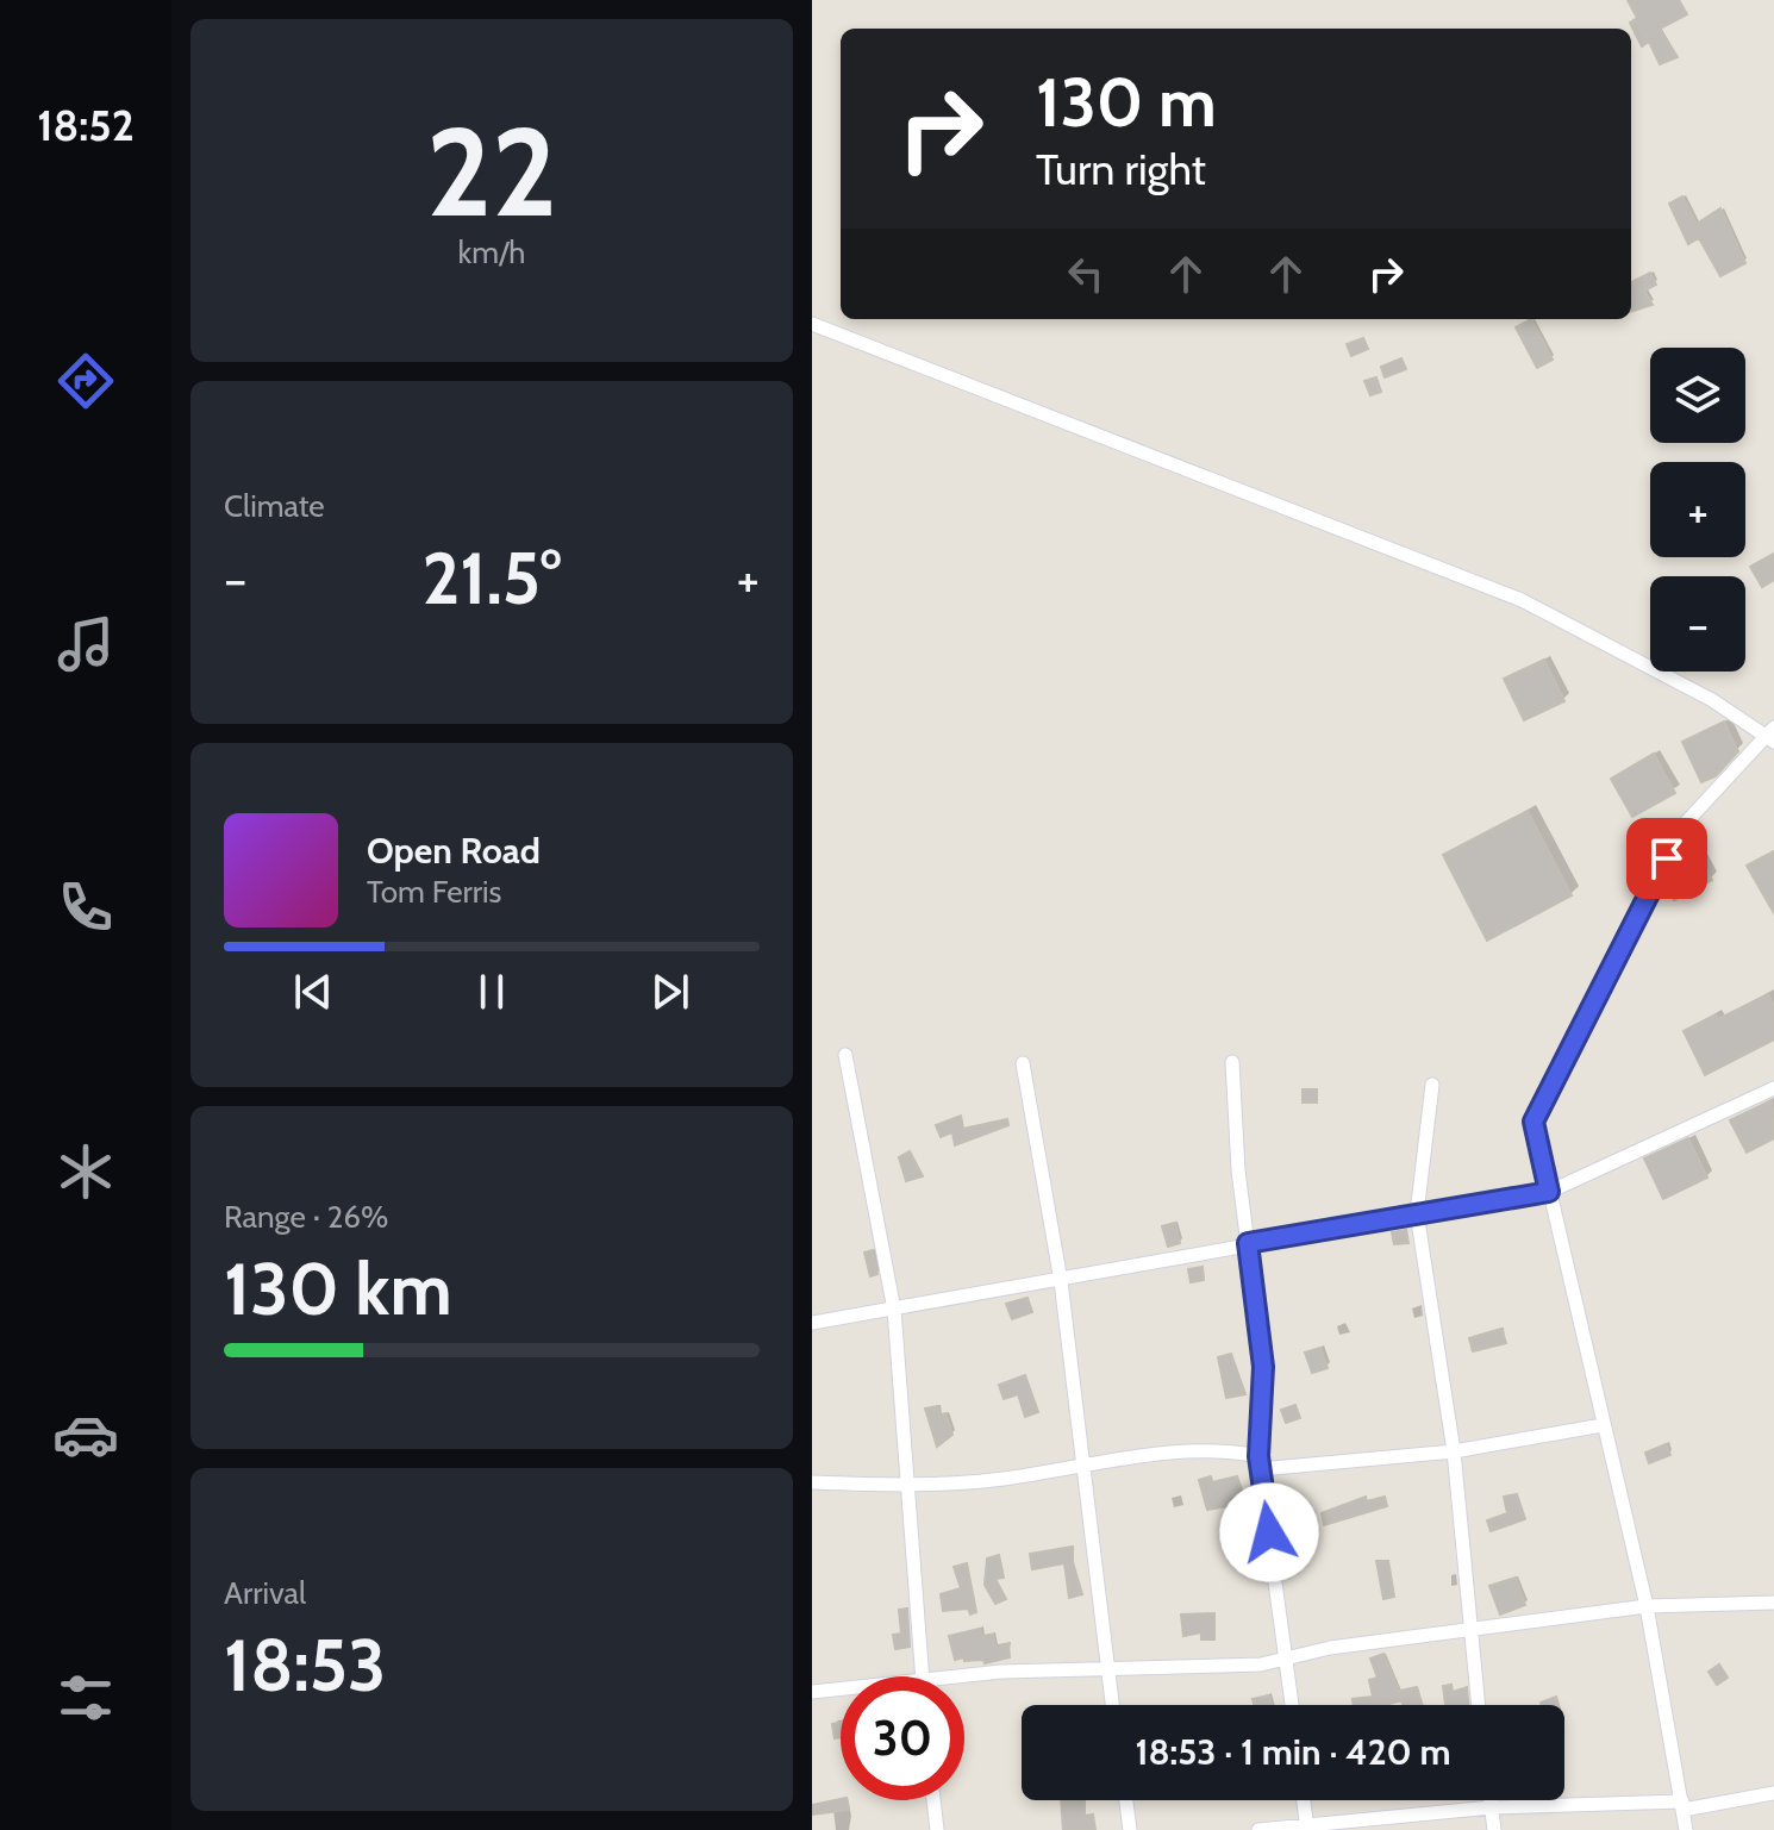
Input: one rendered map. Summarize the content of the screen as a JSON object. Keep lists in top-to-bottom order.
{
  "page": {
    "tabs": "18:52",
    "tile": [
      ["22", "km/h"],
      "Climate",
      ["Range · 26%", "130 km"],
      ["Arrival", "18:53"]
    ],
    "turn": ["130 m", "Turn right"],
    "map_buttons": ["+", "−"],
    "heat": ["−", "21.5°", "+"],
    "song": ["Open Road", "Tom Ferris"],
    "limit": "30",
    "trip": "18:53 · 1 min · 420 m"
  }
}
